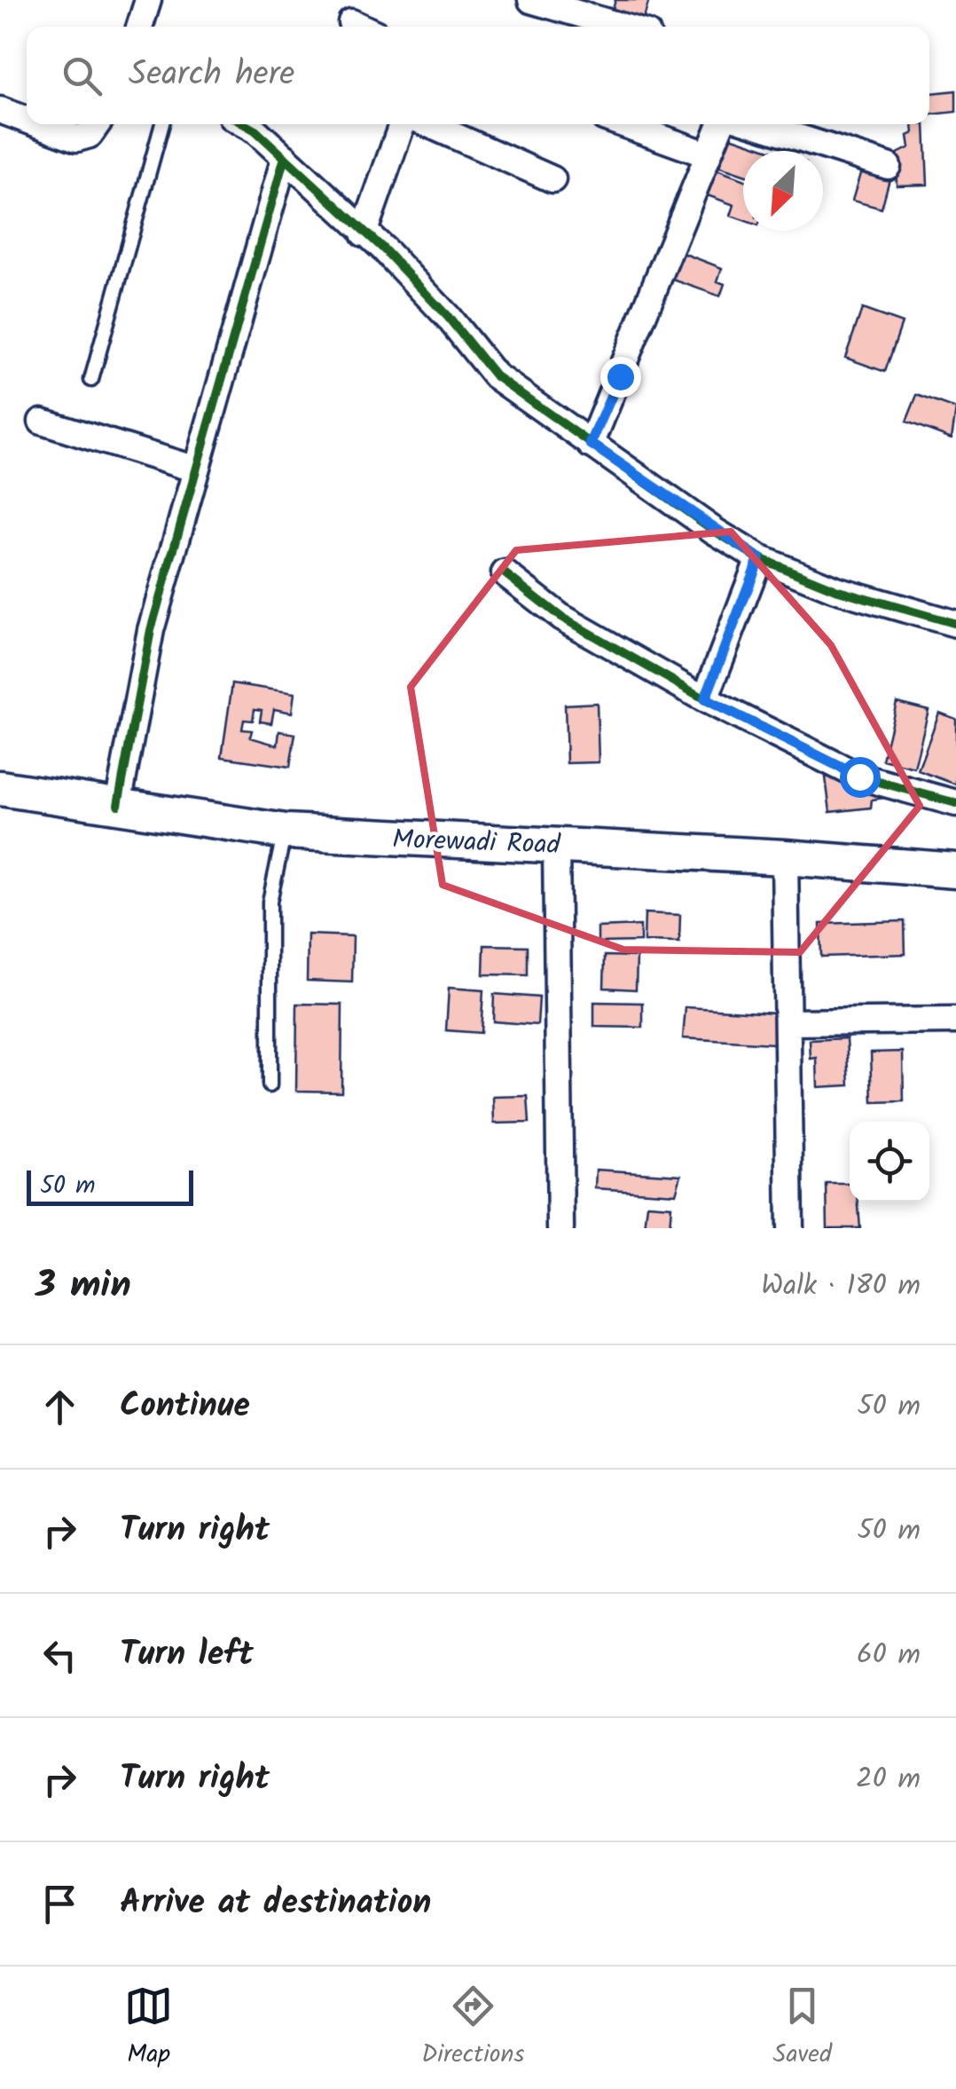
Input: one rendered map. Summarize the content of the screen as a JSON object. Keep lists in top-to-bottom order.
{
  "streets": {
    "main road": ["Morewadi Road"]
  },
  "scale_bar": "50 m",
  "north": "bottom left",
  "page": {
    "search": "Search here",
    "scale": "50 m",
    "heading": ["3 min", "Walk · 180 m"],
    "list": [
      ["Continue", "50 m"],
      ["Turn right", "50 m"],
      ["Turn left", "60 m"],
      ["Turn right", "20 m"],
      "Arrive at destination"
    ],
    "nav": ["Map", "Directions", "Saved"]
  }
}
